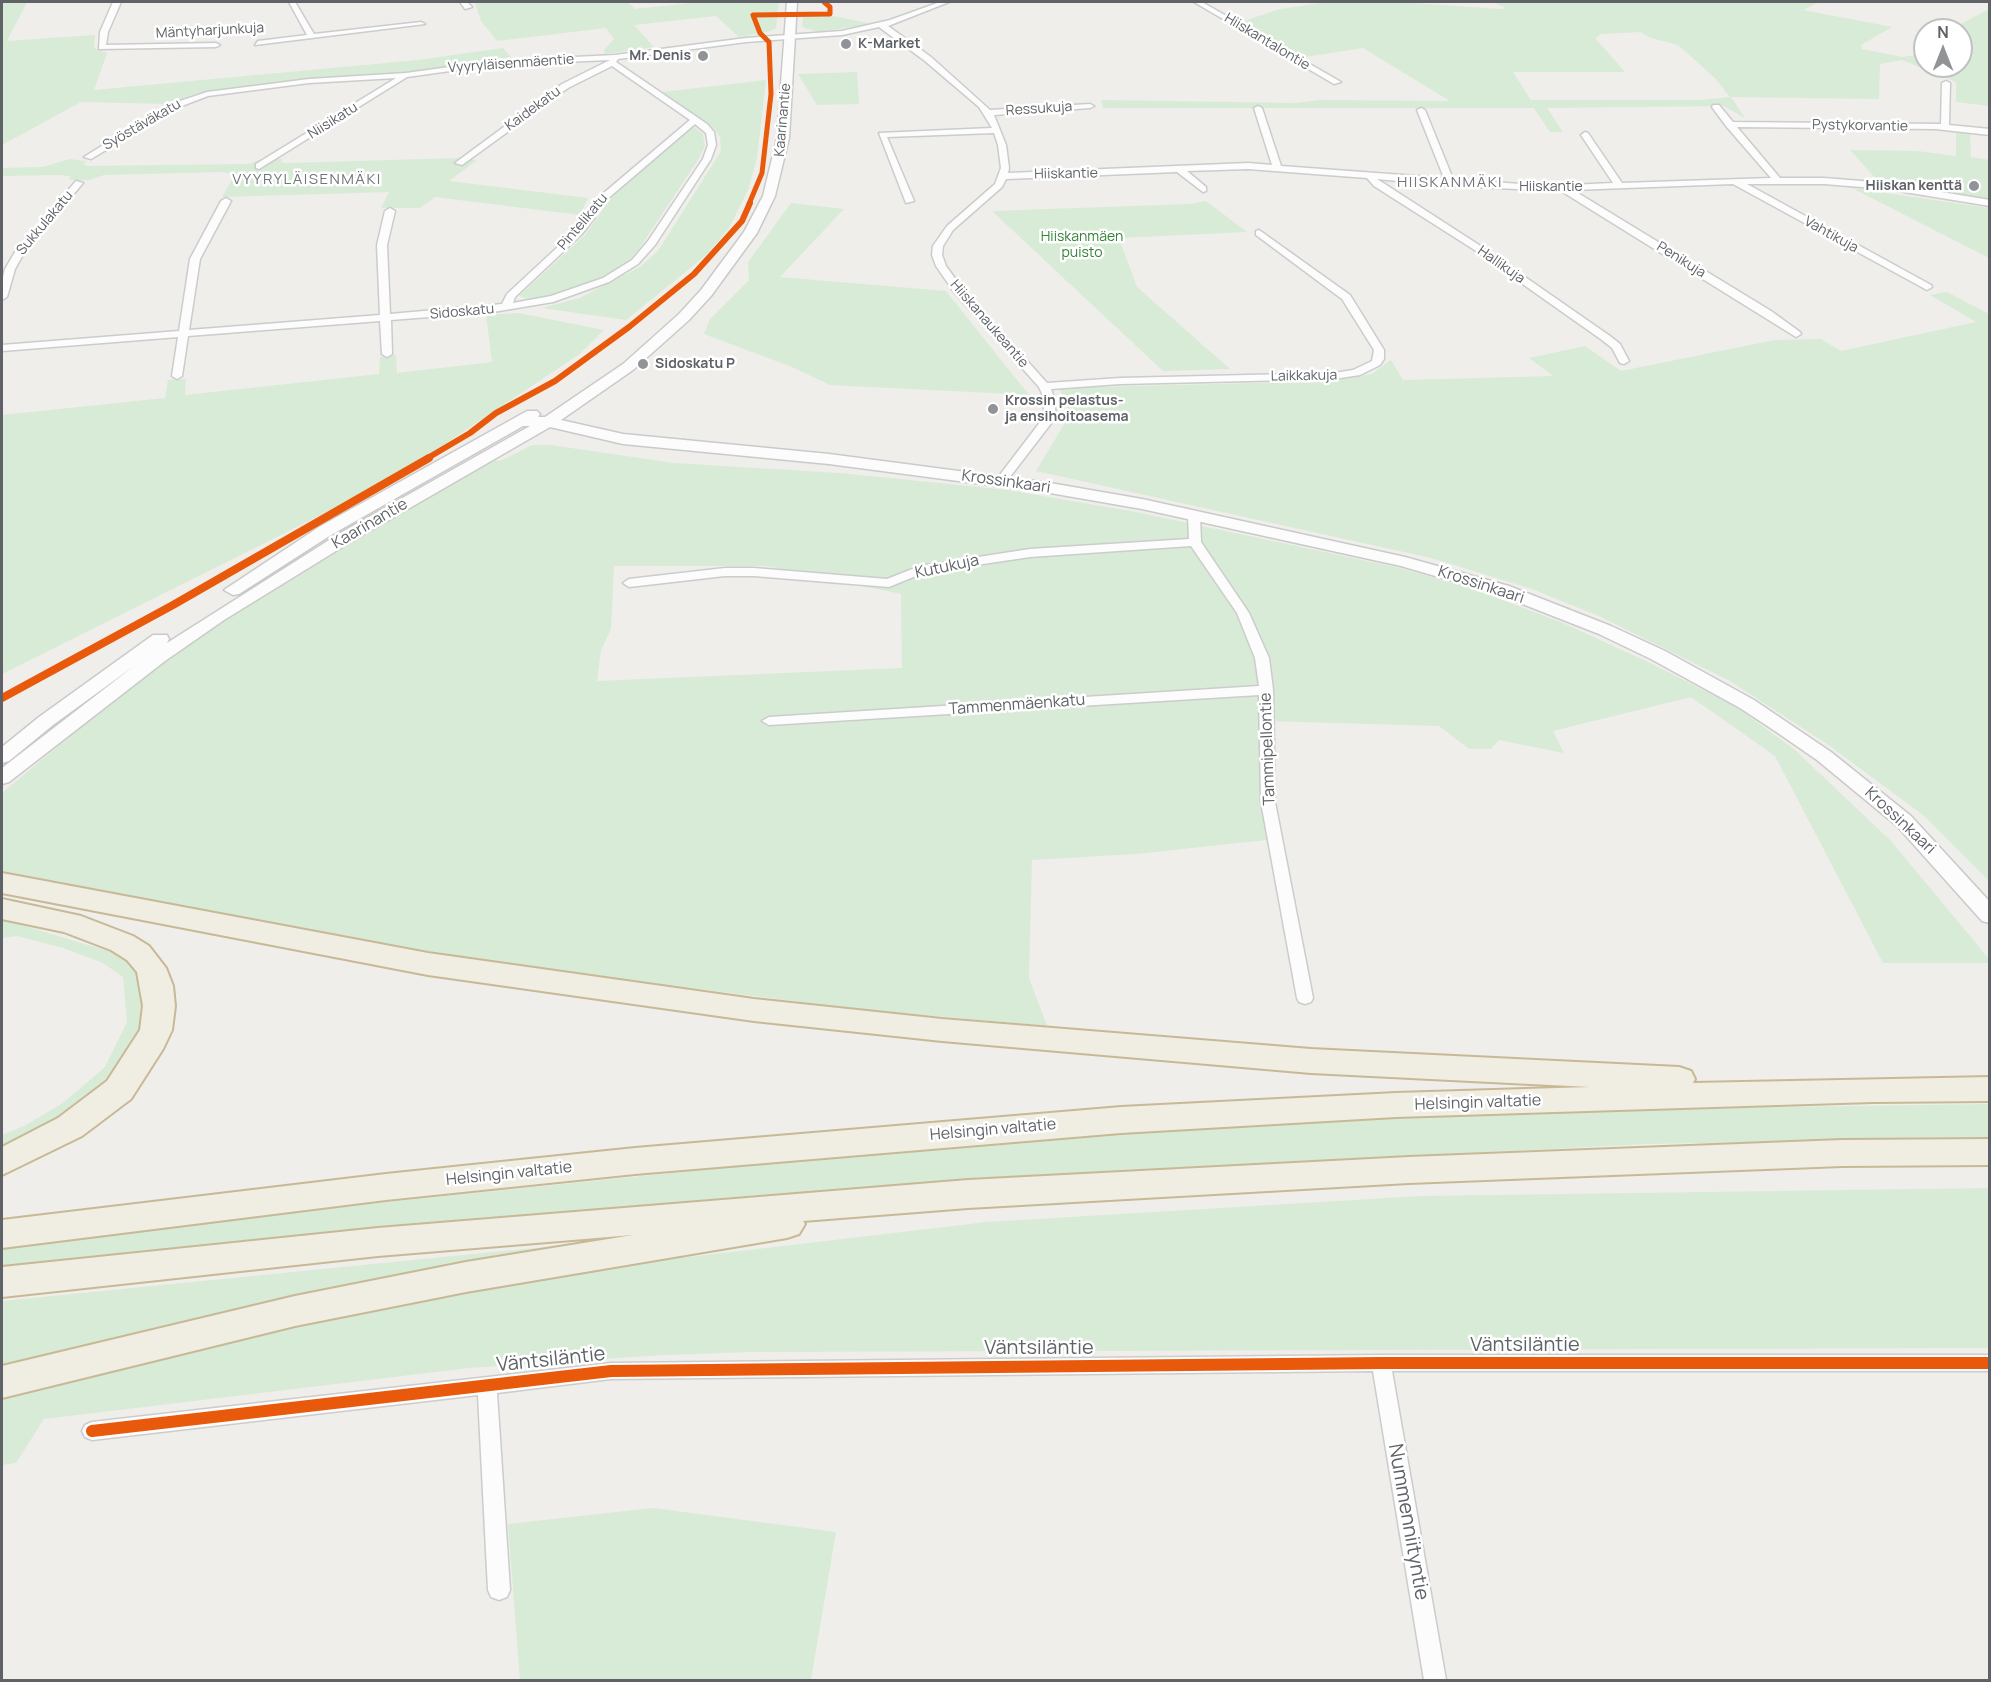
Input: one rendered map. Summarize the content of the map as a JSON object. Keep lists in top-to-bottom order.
{
  "streets": {
    "highway": ["Helsingin valtatie"],
    "main road": ["Kaarinantie", "Krossinkaari"],
    "street": [
      "Mäntyharjunkuja",
      "Hiiskantalontie",
      "Vyyryläisenmäentie",
      "Kaidekatu",
      "Ressukuja",
      "Niisikatu",
      "Syöstäväkatu",
      "Pystykorvantie",
      "Hiiskantie",
      "Pintelikatu",
      "Sukkulakatu",
      "Vahtikuja",
      "Penikuja",
      "Hallikuja",
      "Sidoskatu",
      "Hiiskanaukeantie",
      "Laikkakuja",
      "Kutukuja",
      "Tammenmäenkatu",
      "Tammipellontie",
      "Väntsiläntie",
      "Nummenniityntie"
    ]
  },
  "crossings": [
    ["Vyyryläisenmäentie", "Kaidekatu"],
    ["Vyyryläisenmäentie", "Kaarinantie"],
    ["Vyyryläisenmäentie", "Niisikatu"],
    ["Vyyryläisenmäentie", "Syöstäväkatu"],
    ["Vyyryläisenmäentie", "Sidoskatu"],
    ["Kaidekatu", "Sidoskatu"],
    ["Kaarinantie", "Krossinkaari"],
    ["Hiiskantie", "Vahtikuja"],
    ["Hiiskantie", "Penikuja"],
    ["Hiiskantie", "Hallikuja"],
    ["Hiiskantie", "Hiiskanaukeantie"],
    ["Pintelikatu", "Sidoskatu"],
    ["Hiiskanaukeantie", "Laikkakuja"],
    ["Hiiskanaukeantie", "Krossinkaari"],
    ["Kutukuja", "Tammipellontie"],
    ["Tammenmäenkatu", "Tammipellontie"],
    ["Väntsiläntie", "Nummenniityntie"]
  ],
  "districts": ["VYYRYLÄISENMÄKI", "HIISKANMÄKI"],
  "parks": ["Hiiskanmäen puisto"],
  "places": [
    "K-Market",
    "Mr. Denis",
    "Hiiskan kenttä",
    "Sidoskatu P",
    "Krossin pelastus- ja ensihoitoasema"
  ],
  "north": "top"
}
